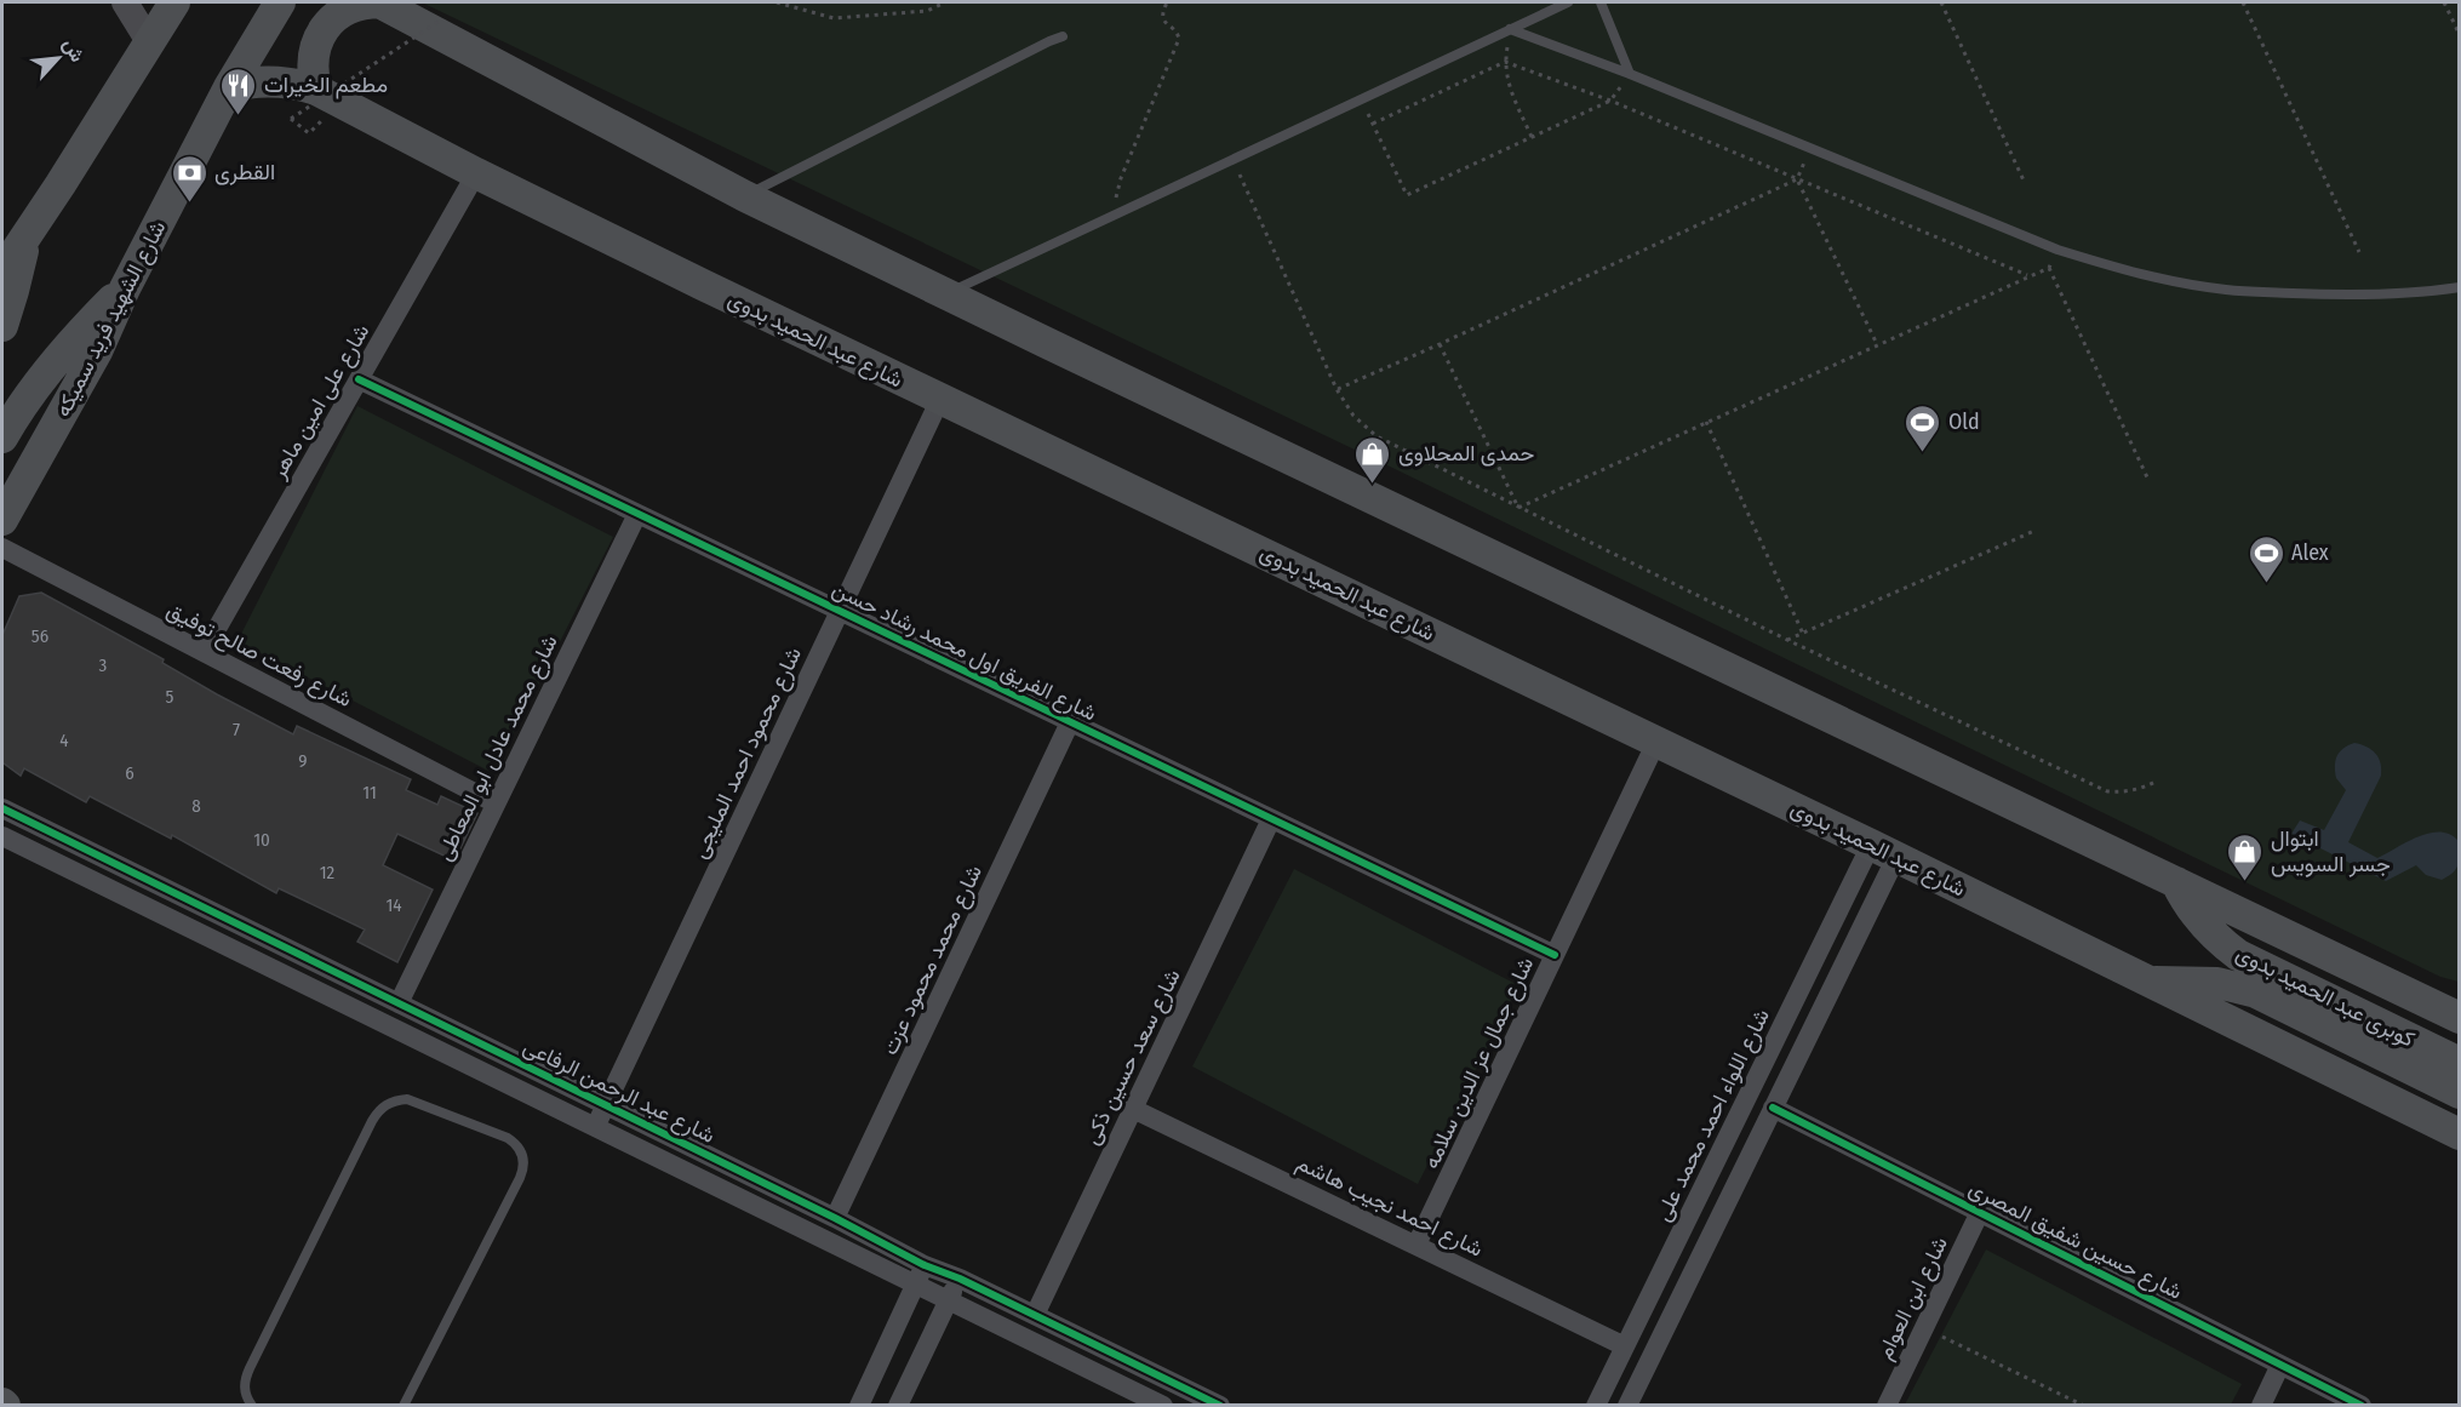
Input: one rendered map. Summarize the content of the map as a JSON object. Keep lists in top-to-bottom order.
{
  "streets": {
    "main road": ["شارع الشهيد فريد سميكه", "شارع عبد الحميد بدوى", "كوبرى عبد الحميد بدوى"],
    "street": [
      "شارع على امين ماهر",
      "شارع الفريق اول محمد رشاد حسن",
      "شارع رفعت صالح توفيق",
      "شارع محمد عادل ابو المعاطى",
      "شارع محمود احمد المليجى",
      "شارع محمد محمود عزت",
      "شارع سعد حسين ذكى",
      "شارع جمال عز الدين سلامه",
      "شارع عبد الرحمن الرفاعى",
      "شارع اللواء احمد محمد على",
      "شارع احمد نجيب هاشم",
      "شارع حسين شفيق المصرى",
      "شارع ابن العوام"
    ]
  },
  "crossings": [
    ["شارع الشهيد فريد سميكه", "شارع عبد الحميد بدوى"],
    ["شارع عبد الحميد بدوى", "شارع على امين ماهر"],
    ["شارع عبد الحميد بدوى", "شارع محمود احمد المليجى"],
    ["شارع عبد الحميد بدوى", "كوبرى عبد الحميد بدوى"],
    ["شارع عبد الحميد بدوى", "شارع جمال عز الدين سلامه"],
    ["شارع عبد الحميد بدوى", "شارع اللواء احمد محمد على"],
    ["شارع على امين ماهر", "شارع الفريق اول محمد رشاد حسن"],
    ["شارع على امين ماهر", "شارع رفعت صالح توفيق"],
    ["شارع الفريق اول محمد رشاد حسن", "شارع محمد عادل ابو المعاطى"],
    ["شارع الفريق اول محمد رشاد حسن", "شارع محمود احمد المليجى"],
    ["شارع الفريق اول محمد رشاد حسن", "شارع محمد محمود عزت"],
    ["شارع الفريق اول محمد رشاد حسن", "شارع سعد حسين ذكى"],
    ["شارع الفريق اول محمد رشاد حسن", "شارع جمال عز الدين سلامه"],
    ["شارع رفعت صالح توفيق", "شارع محمد عادل ابو المعاطى"],
    ["شارع محمد عادل ابو المعاطى", "شارع عبد الرحمن الرفاعى"],
    ["شارع محمود احمد المليجى", "شارع عبد الرحمن الرفاعى"],
    ["شارع محمد محمود عزت", "شارع عبد الرحمن الرفاعى"],
    ["شارع سعد حسين ذكى", "شارع عبد الرحمن الرفاعى"],
    ["شارع سعد حسين ذكى", "شارع احمد نجيب هاشم"],
    ["شارع جمال عز الدين سلامه", "شارع احمد نجيب هاشم"],
    ["شارع اللواء احمد محمد على", "شارع احمد نجيب هاشم"],
    ["شارع حسين شفيق المصرى", "شارع ابن العوام"]
  ],
  "places": {
    "restaurant": ["مطعم الخيرات"],
    "bank": ["القطرى"],
    "sports": ["Old", "Alex"],
    "shop": ["حمدى المحلاوى", "ابتوال جسر السويس"]
  },
  "house_numbers": [
    "56",
    "3",
    "5",
    "7",
    "4",
    "9",
    "6",
    "11",
    "8",
    "10",
    "12",
    "14"
  ],
  "north": "top right"
}
